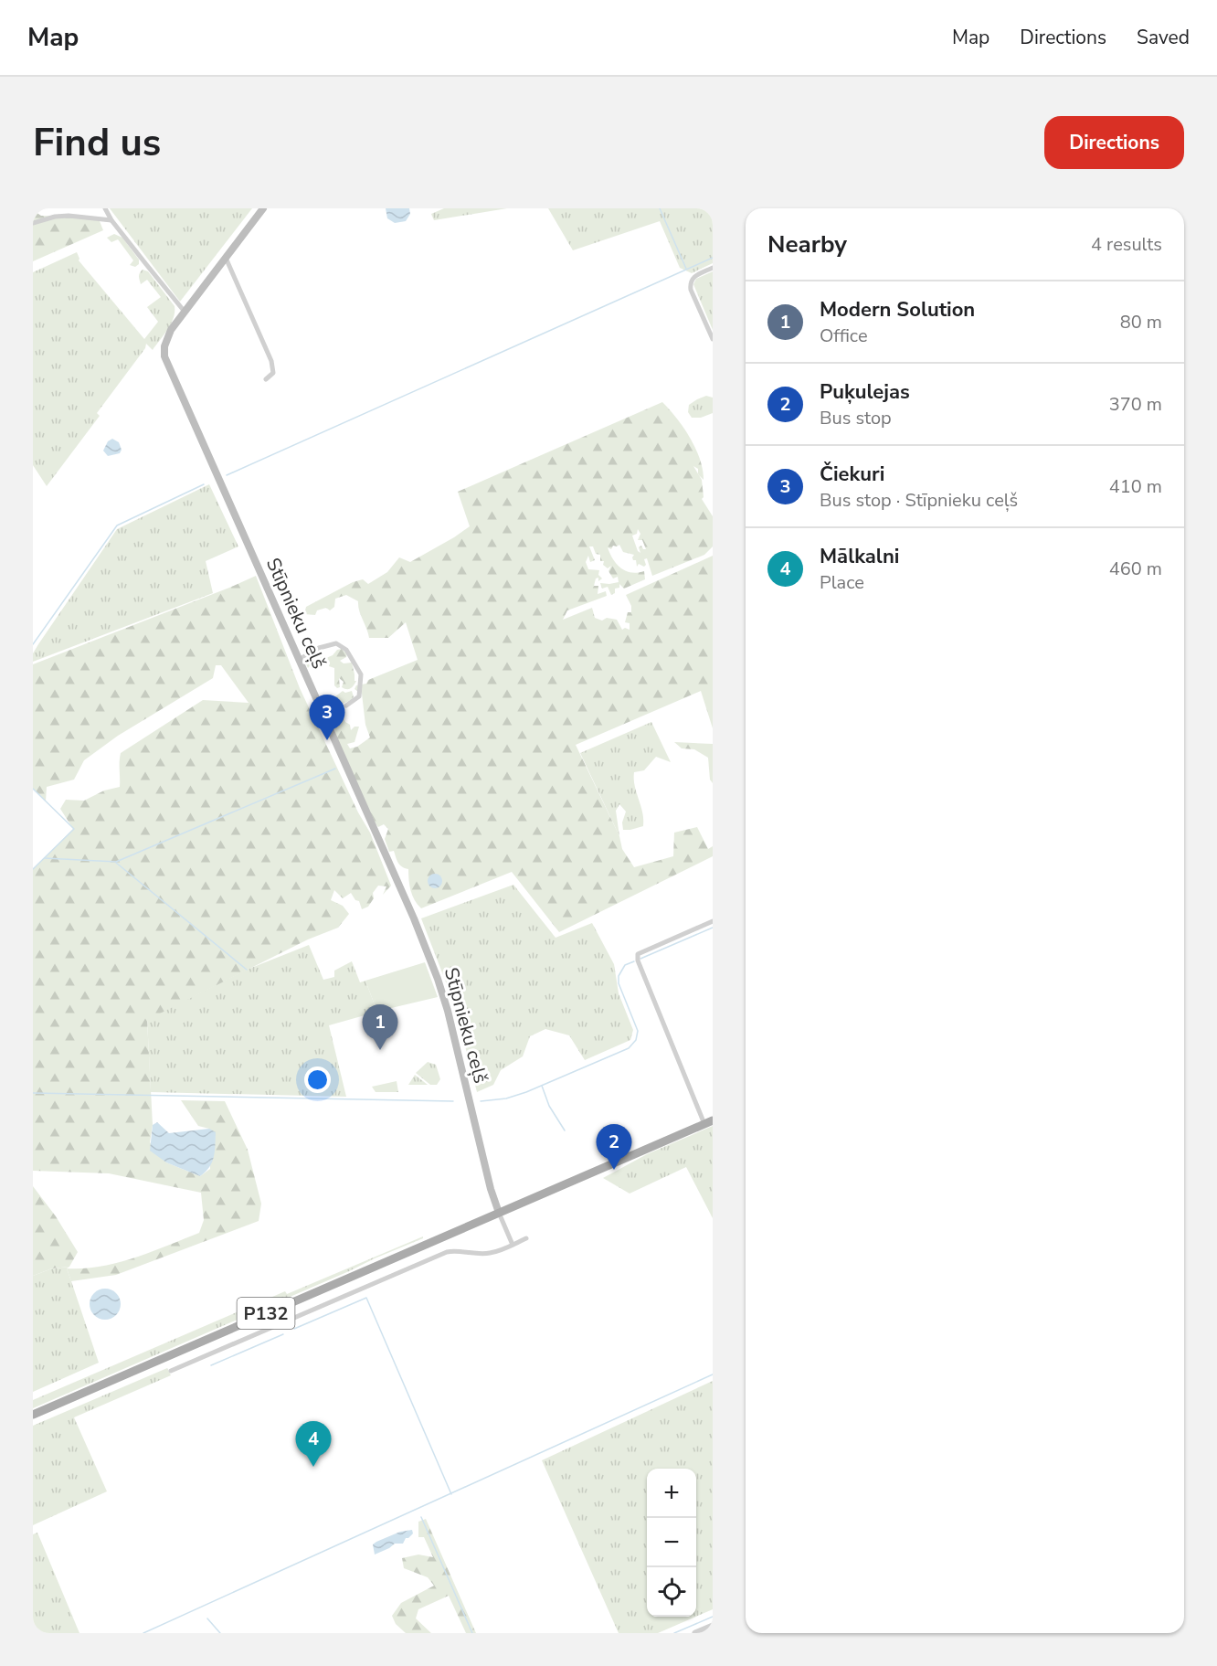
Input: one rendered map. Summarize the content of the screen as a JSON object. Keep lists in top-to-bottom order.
{
  "streets": {
    "main road": ["Stīpnieku ceļš", "P132"]
  },
  "crossings": [
    ["Stīpnieku ceļš", "P132"]
  ],
  "page": {
    "header": "Map",
    "nav": ["Map", "Directions", "Saved"],
    "buttons": "Directions",
    "title": "Find us",
    "heading": ["Nearby", "4 results"],
    "list": [
      {
        "mark": "1",
        "name": "Modern Solution",
        "note": "Office",
        "value": "80 m"
      },
      {
        "mark": "2",
        "name": "Puķulejas",
        "note": "Bus stop",
        "value": "370 m"
      },
      {
        "mark": "3",
        "name": "Čiekuri",
        "note": "Bus stop · Stīpnieku ceļš",
        "value": "410 m"
      },
      {
        "mark": "4",
        "name": "Mālkalni",
        "note": "Place",
        "value": "460 m"
      }
    ],
    "pins": [
      "3",
      "1",
      "2",
      "4"
    ],
    "map_buttons": ["+", "−"]
  }
}
